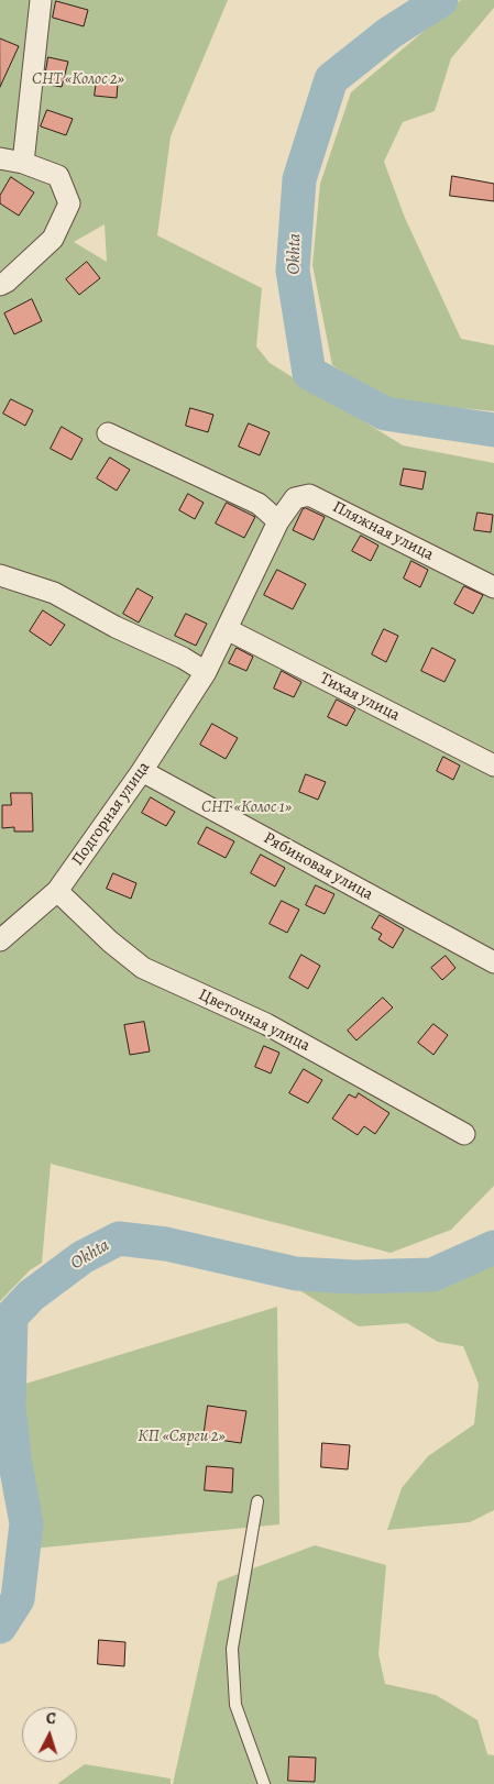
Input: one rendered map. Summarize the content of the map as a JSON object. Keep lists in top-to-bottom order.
{
  "streets": {
    "street": [
      "Пляжная улица",
      "Тихая улица",
      "Подгорная улица",
      "Рябиновая улица",
      "Цветочная улица"
    ]
  },
  "crossings": [
    ["Пляжная улица", "Подгорная улица"],
    ["Тихая улица", "Подгорная улица"],
    ["Подгорная улица", "Рябиновая улица"],
    ["Подгорная улица", "Цветочная улица"]
  ],
  "water": ["Okhta"],
  "parks": ["СНТ «Колос 2»", "СНТ «Колос 1»", "КП «Сярги 2»"],
  "north": "top"
}
